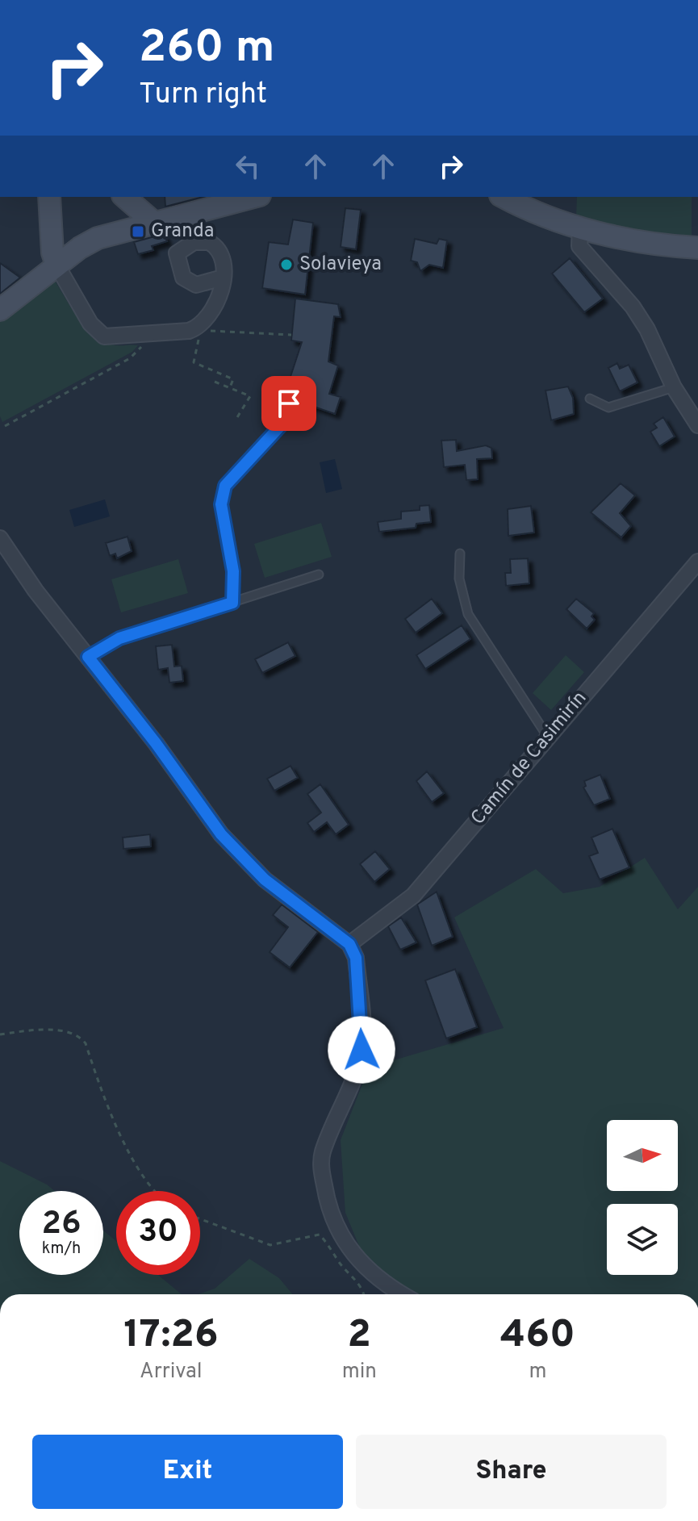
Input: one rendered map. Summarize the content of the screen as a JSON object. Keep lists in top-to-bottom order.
{
  "streets": {
    "street": ["Camín de Casimirín"]
  },
  "places": {
    "transit": ["Granda"],
    "other": ["Solavieya"]
  },
  "north": "right",
  "page": {
    "turn": ["260 m", "Turn right"],
    "speed": "26 km/h",
    "limit": "30",
    "eta": [
      "17:26",
      "Arrival",
      "2",
      "min",
      "460",
      "m"
    ],
    "buttons": ["Exit", "Share"]
  }
}
